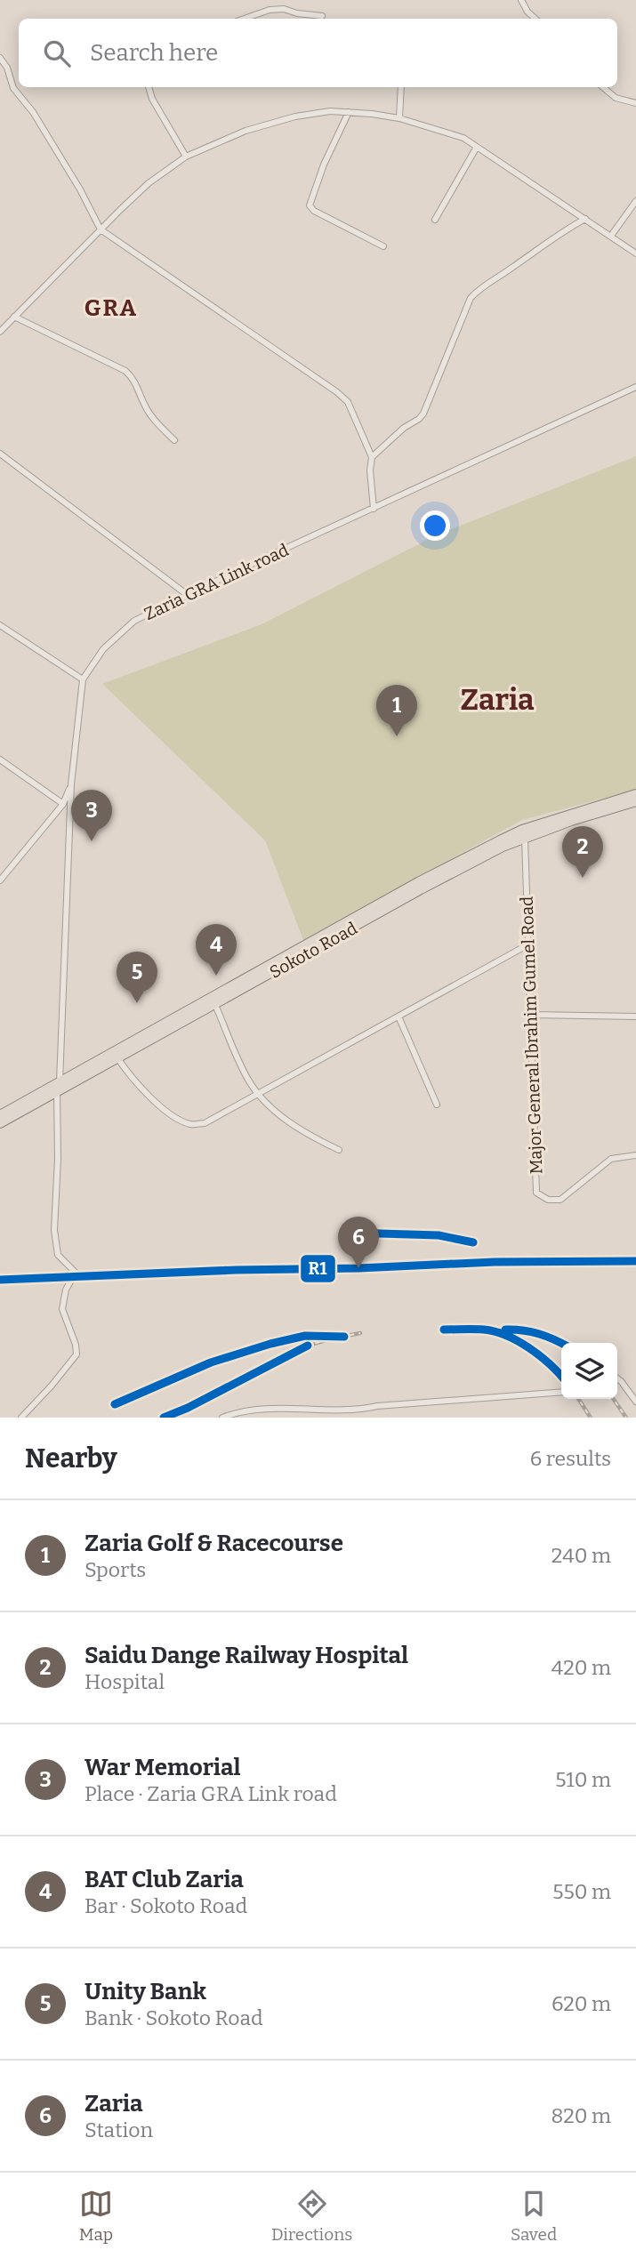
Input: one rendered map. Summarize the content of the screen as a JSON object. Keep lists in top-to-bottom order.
{
  "streets": {
    "main road": ["Sokoto Road"],
    "street": ["Zaria GRA Link road", "Major General Ibrahim Gumel Road"]
  },
  "crossings": [
    ["Zaria GRA Link road", "Sokoto Road"],
    ["Sokoto Road", "Major General Ibrahim Gumel Road"]
  ],
  "districts": ["GRA", "Zaria"],
  "lines": ["transit line R1"],
  "page": {
    "search": "Search here",
    "pins": [
      "1",
      "3",
      "2",
      "4",
      "5",
      "6"
    ],
    "heading": ["Nearby", "6 results"],
    "list": [
      {
        "mark": "1",
        "name": "Zaria Golf & Racecourse",
        "note": "Sports",
        "value": "240 m"
      },
      {
        "mark": "2",
        "name": "Saidu Dange Railway Hospital",
        "note": "Hospital",
        "value": "420 m"
      },
      {
        "mark": "3",
        "name": "War Memorial",
        "note": "Place · Zaria GRA Link road",
        "value": "510 m"
      },
      {
        "mark": "4",
        "name": "BAT Club Zaria",
        "note": "Bar · Sokoto Road",
        "value": "550 m"
      },
      {
        "mark": "5",
        "name": "Unity Bank",
        "note": "Bank · Sokoto Road",
        "value": "620 m"
      },
      {
        "mark": "6",
        "name": "Zaria",
        "note": "Station",
        "value": "820 m"
      }
    ],
    "nav": ["Map", "Directions", "Saved"]
  }
}
